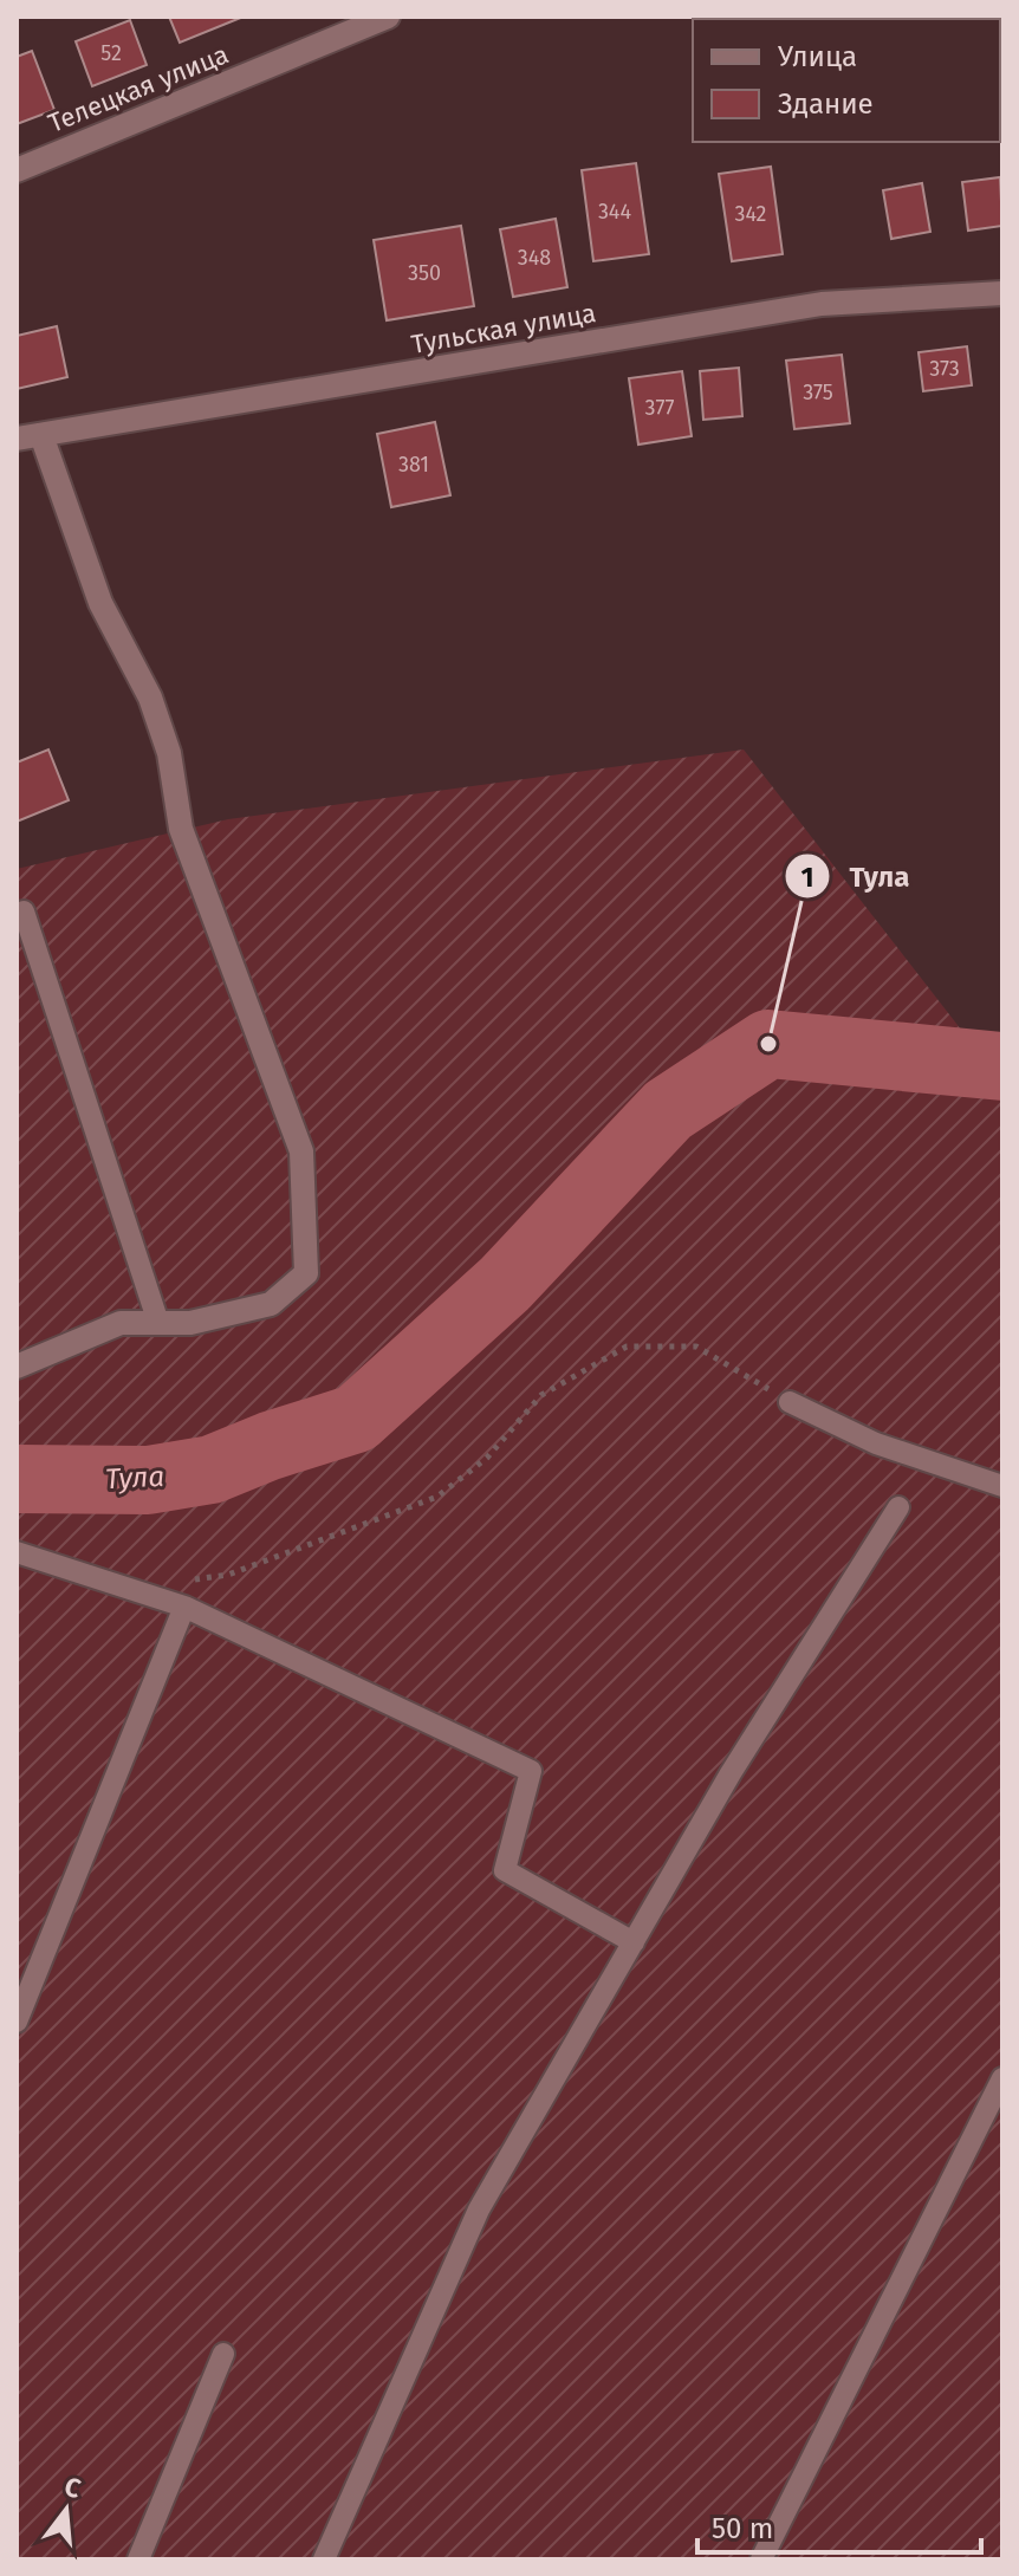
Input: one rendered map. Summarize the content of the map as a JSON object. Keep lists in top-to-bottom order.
{
  "streets": {
    "street": ["Телецкая улица", "Тульская улица"]
  },
  "water": ["Тула"],
  "places": ["Тула"],
  "house_numbers": [
    "52",
    "344",
    "342",
    "348",
    "350",
    "373",
    "375",
    "377",
    "381"
  ],
  "legend": ["Улица", "Здание"],
  "scale_bar": "50 m",
  "north": "top"
}
